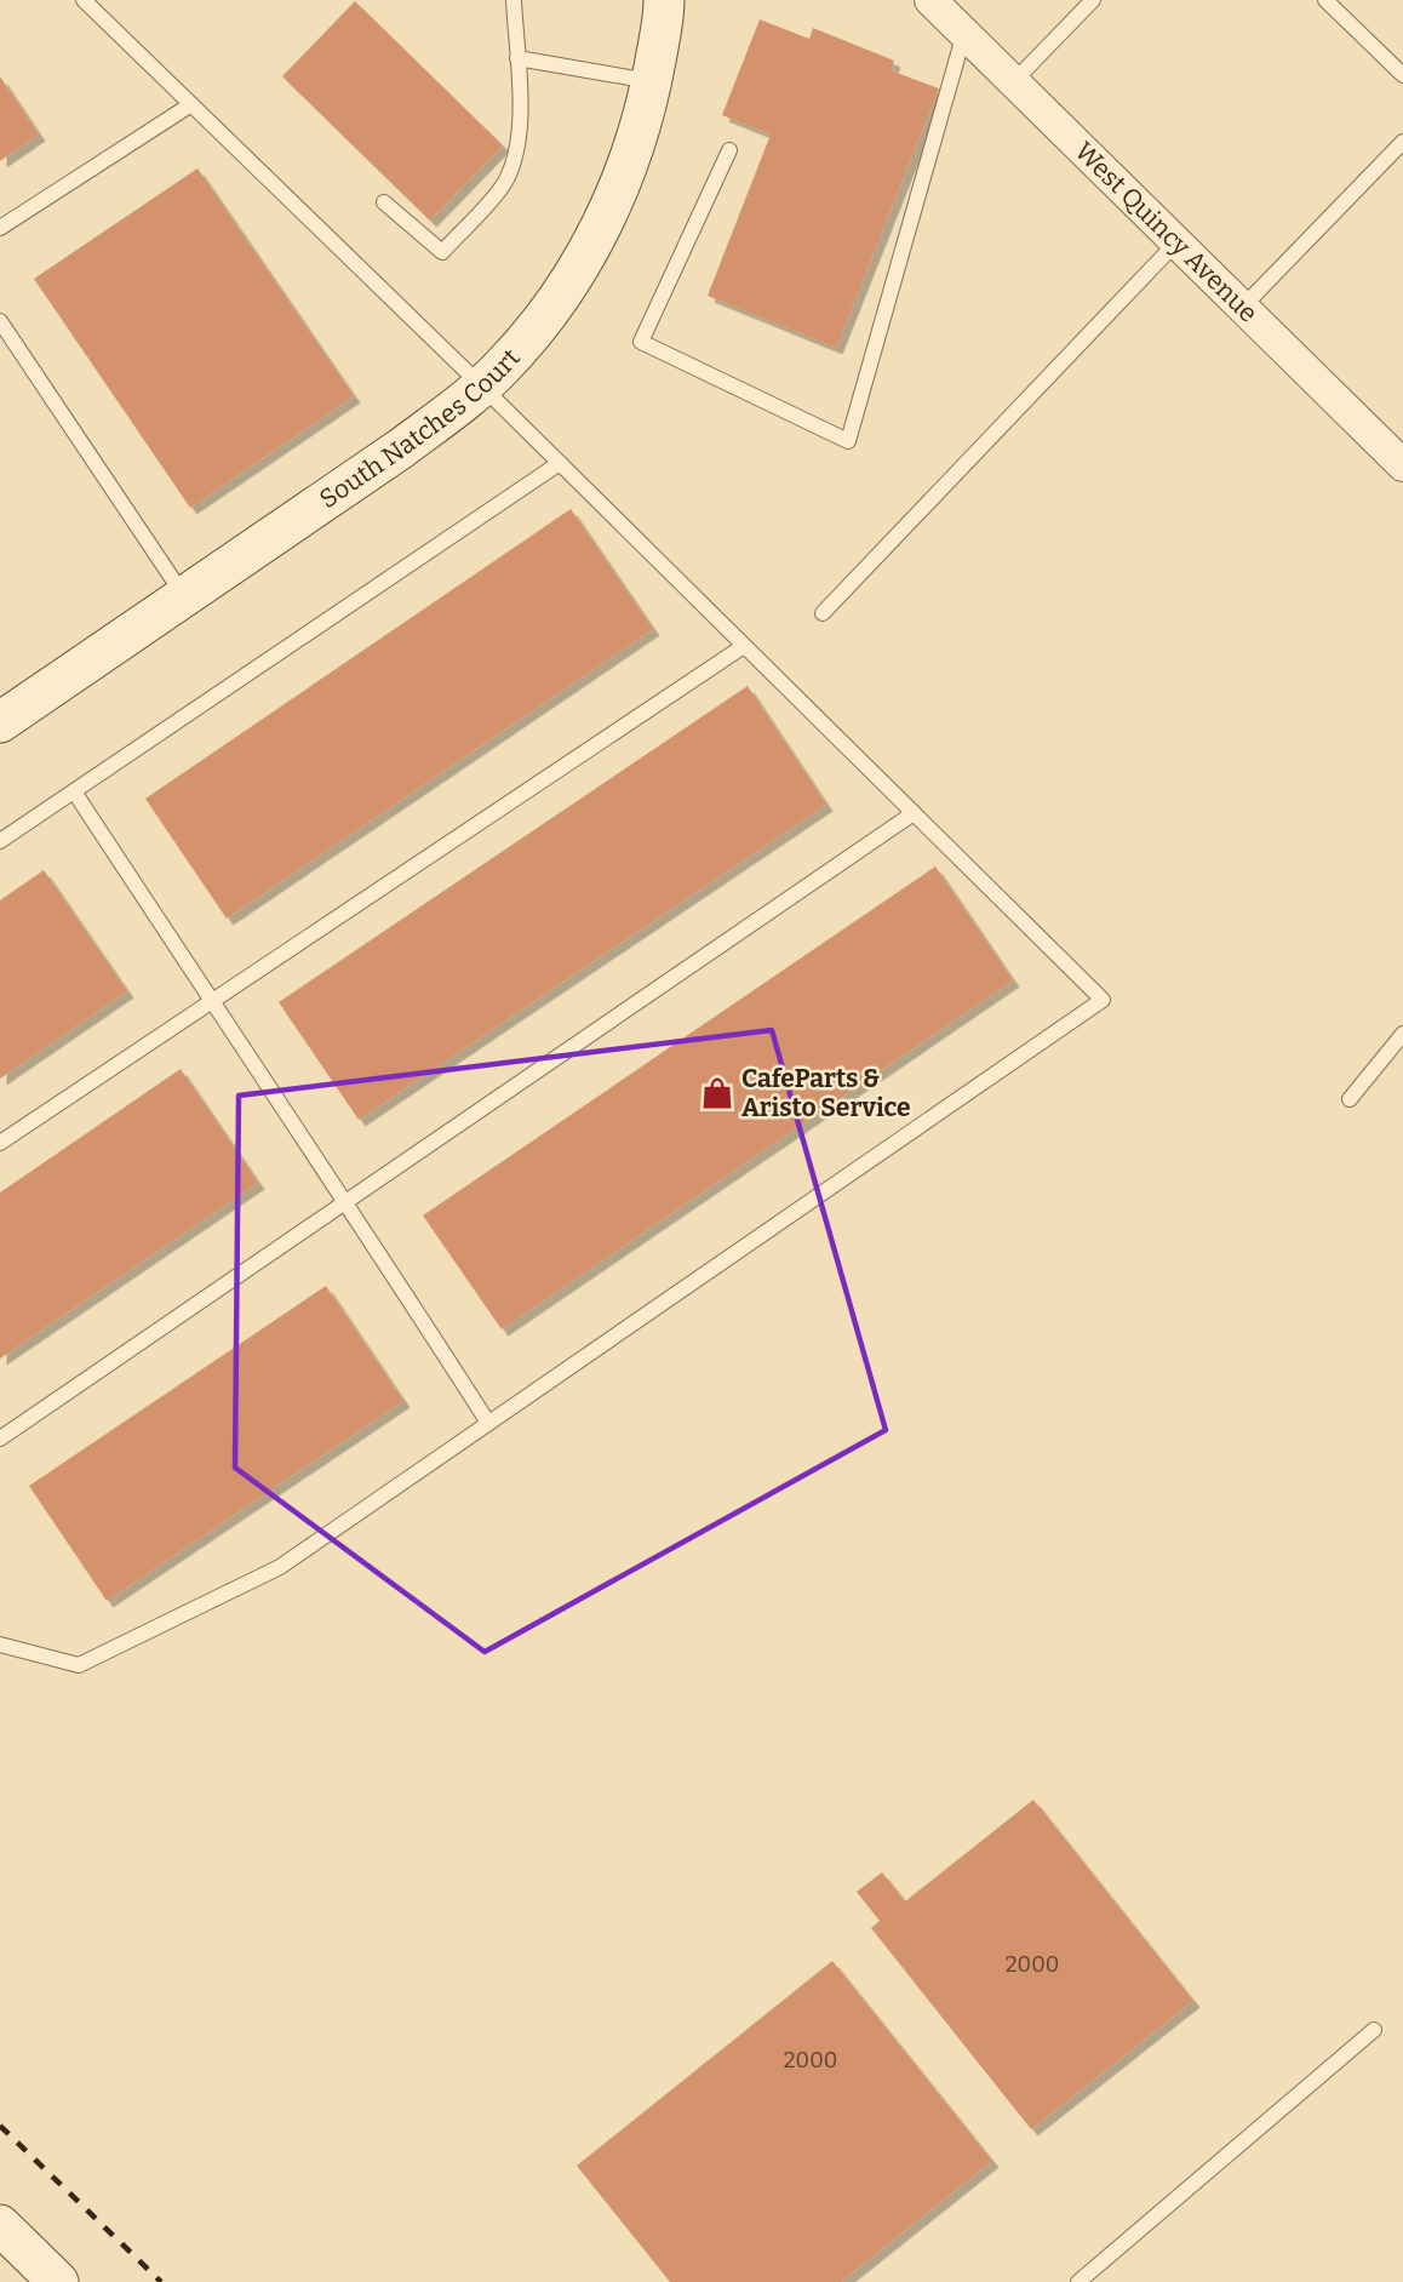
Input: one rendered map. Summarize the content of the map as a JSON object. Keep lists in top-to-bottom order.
{
  "streets": {
    "street": ["West Quincy Avenue", "South Natches Court"]
  },
  "places": {
    "shop": ["CafeParts & Aristo Service"]
  },
  "house_numbers": ["2000", "2000"]
}
